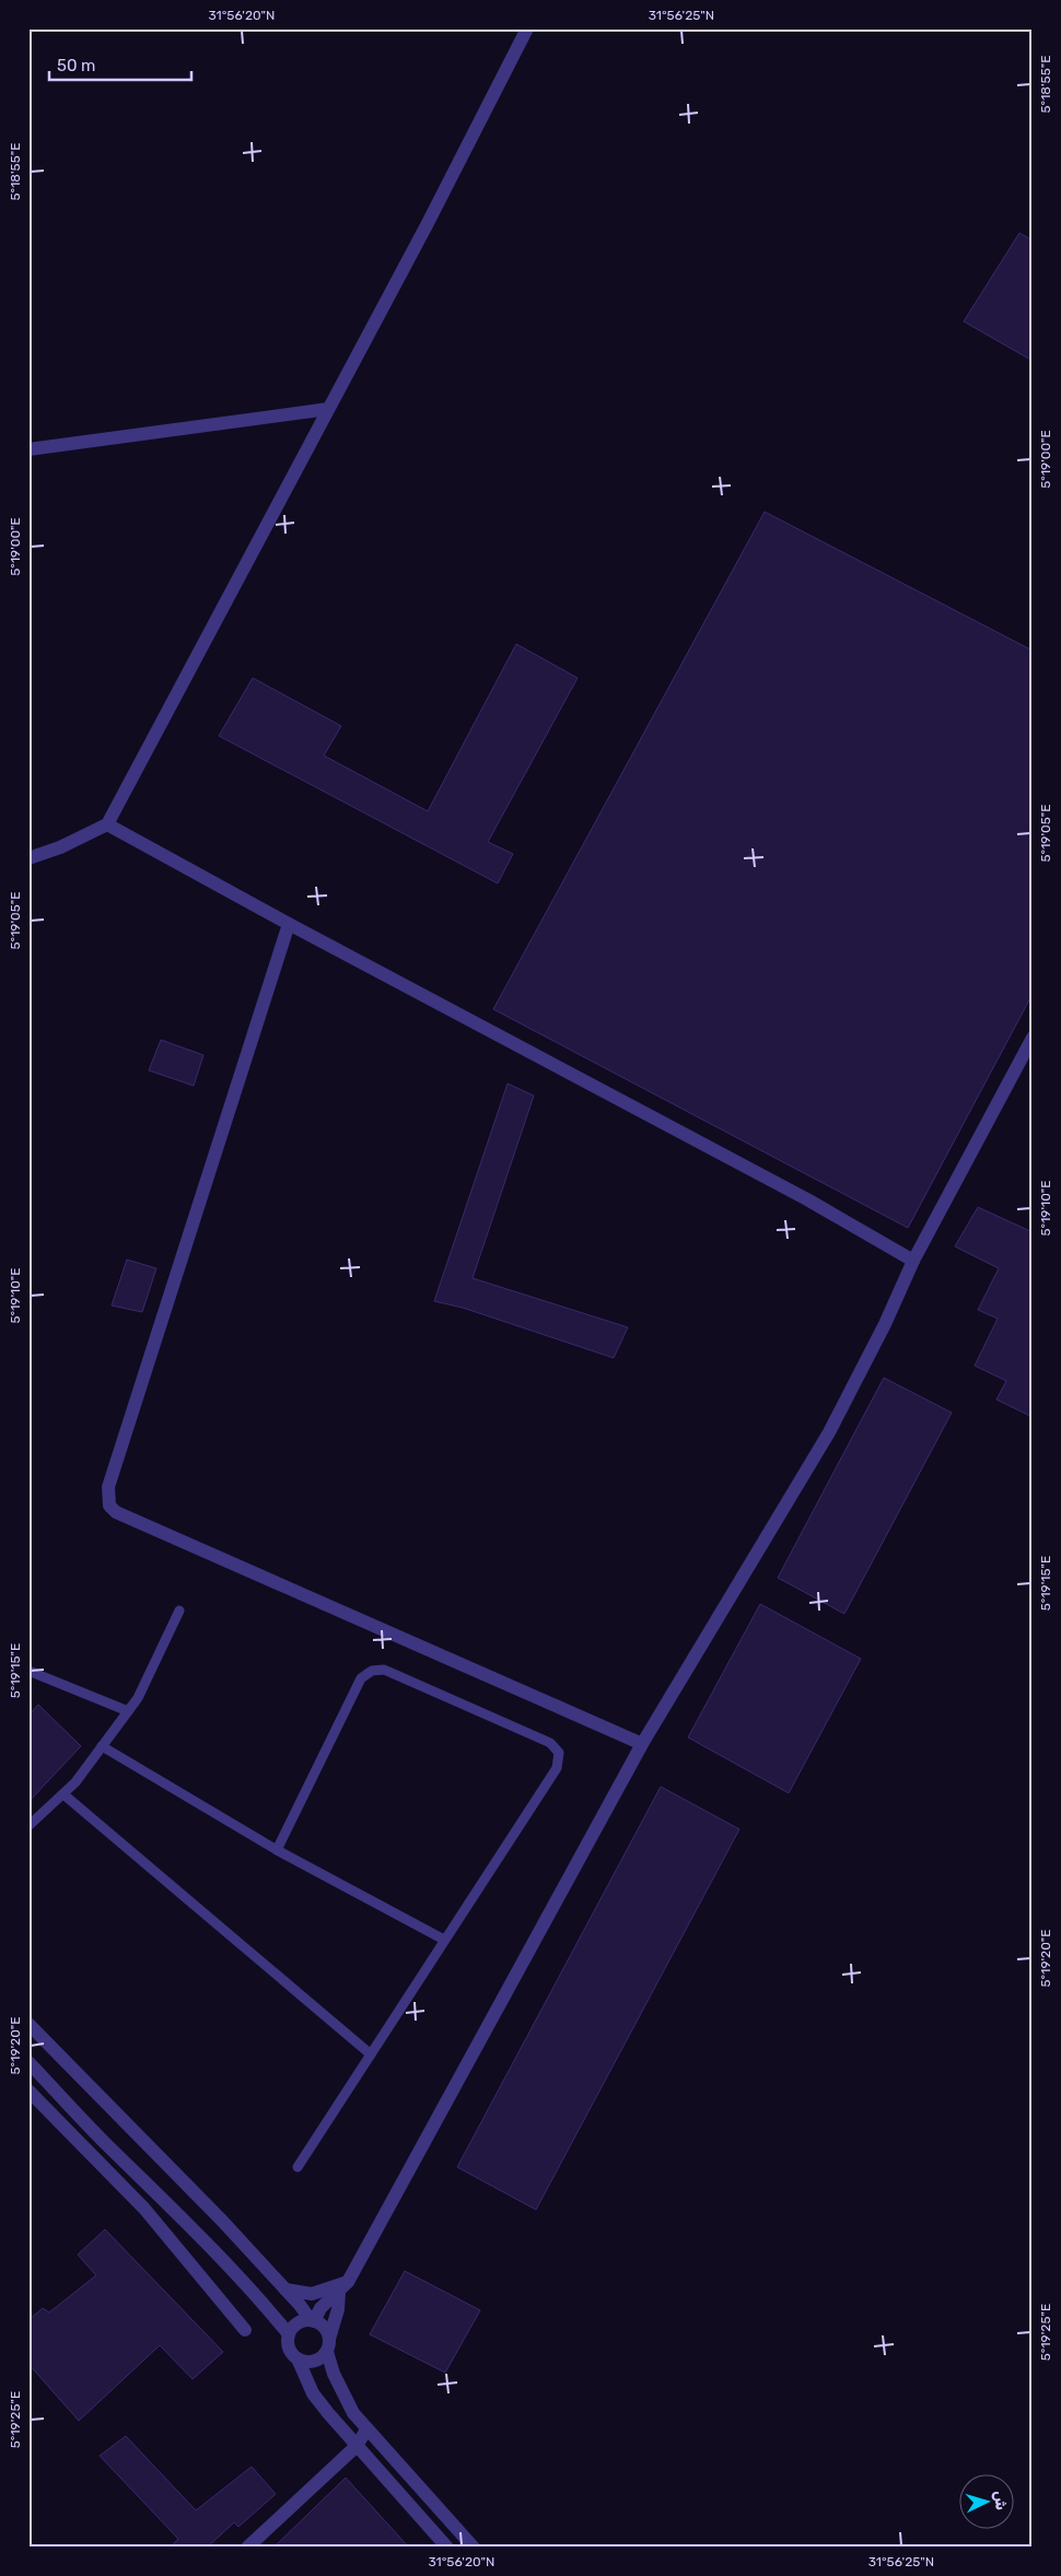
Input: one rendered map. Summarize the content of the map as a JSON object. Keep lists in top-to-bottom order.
{
  "scale_bar": "50 m",
  "north": "right",
  "coordinates": [
    "31°56'20\"N",
    "31°56'25\"N",
    "5°18'55\"E",
    "5°19'00\"E",
    "5°19'05\"E",
    "5°19'10\"E",
    "5°19'15\"E",
    "5°19'20\"E",
    "5°19'25\"E"
  ]
}
